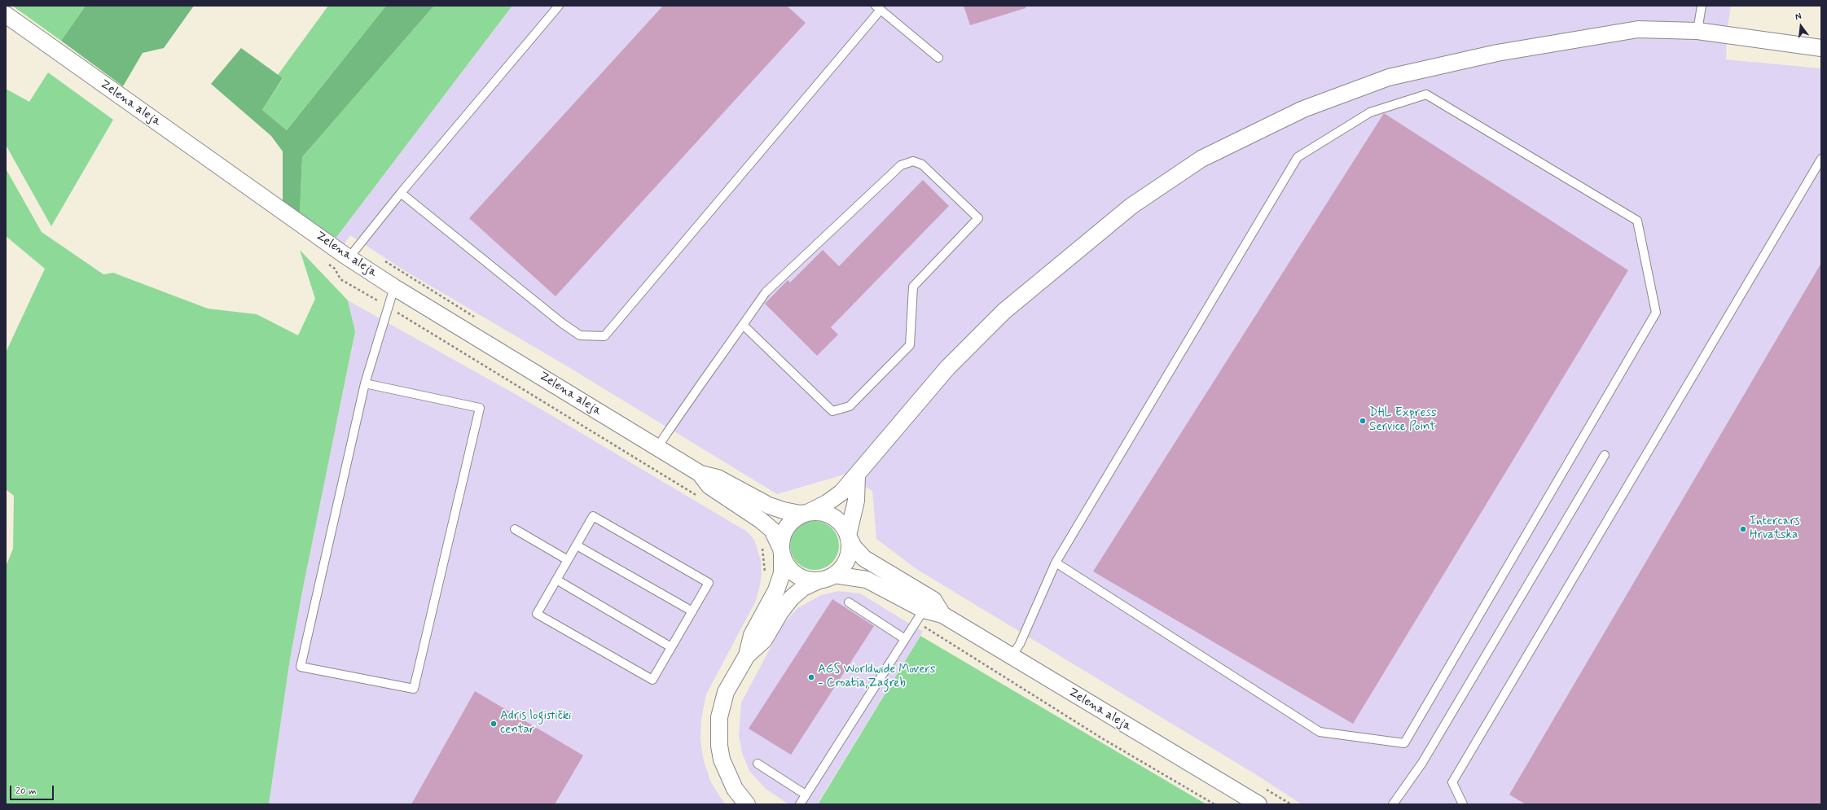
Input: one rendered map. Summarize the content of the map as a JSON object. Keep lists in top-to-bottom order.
{
  "streets": {
    "street": ["Zelena aleja"]
  },
  "places": [
    "DHL Express Service Point",
    "Intercars Hrvatska",
    "AGS Worldwide Movers - Croatia,Zagreb",
    "Adris logistički centar"
  ],
  "scale_bar": "20 m",
  "north": "top"
}
